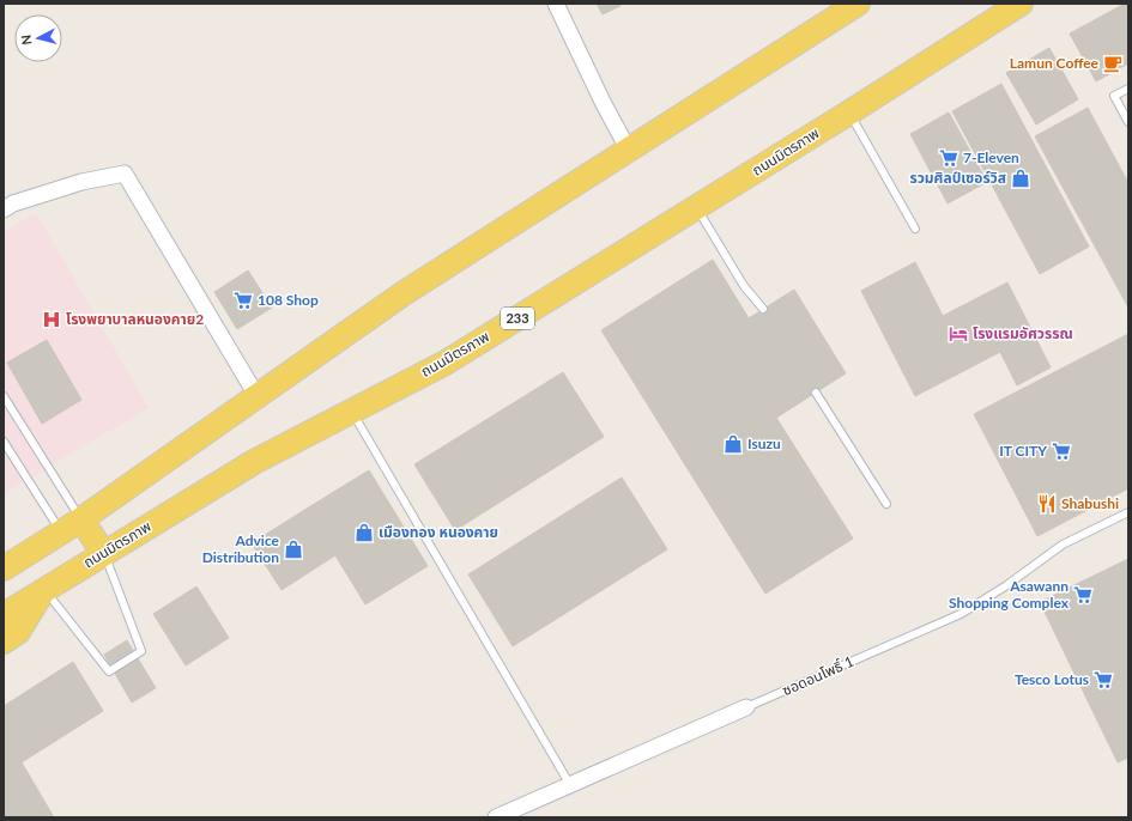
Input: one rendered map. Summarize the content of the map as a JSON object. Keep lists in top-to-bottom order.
{
  "streets": {
    "main road": ["ถนนมิตรภาพ", "233"],
    "street": ["ซอดอนโพธิ์ 1"]
  },
  "places": {
    "cafe": ["Lamun Coffee"],
    "supermarket": [
      "7-Eleven",
      "108 Shop",
      "IT CITY",
      "Asawann Shopping Complex",
      "Tesco Lotus"
    ],
    "shop": [
      "รวมศิลป์เซอร์วิส",
      "Isuzu",
      "เมืองทอง หนองคาย",
      "Advice Distribution"
    ],
    "hospital": ["โรงพยาบาลหนองคาย2"],
    "hotel": ["โรงแรมอัศวรรณ"],
    "restaurant": ["Shabushi"]
  },
  "north": "left"
}
